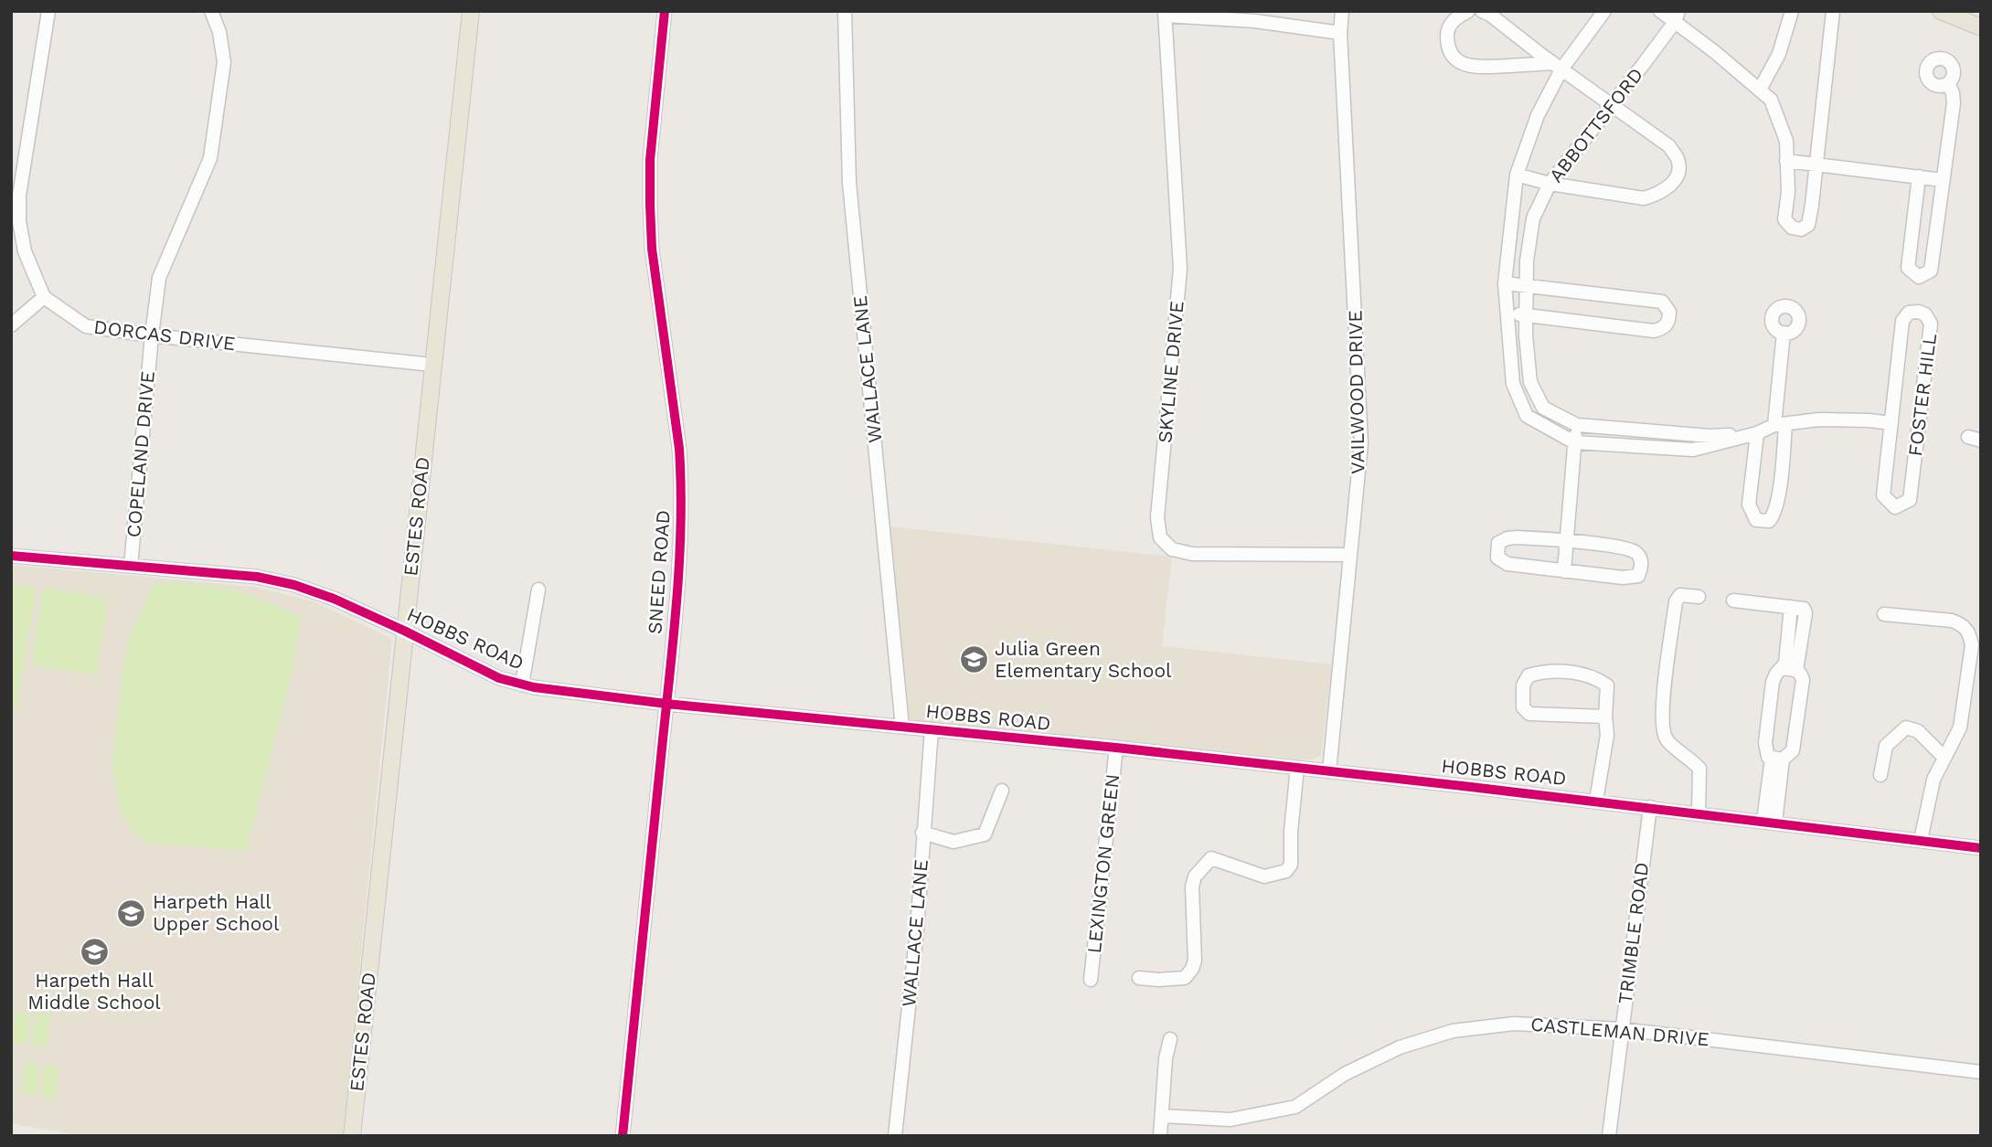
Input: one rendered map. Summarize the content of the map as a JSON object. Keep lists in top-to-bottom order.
{
  "streets": {
    "main road": ["ESTES ROAD"],
    "street": [
      "ABBOTTSFORD",
      "DORCAS DRIVE",
      "WALLACE LANE",
      "SKYLINE DRIVE",
      "VAILWOOD DRIVE",
      "FOSTER HILL",
      "COPELAND DRIVE",
      "SNEED ROAD",
      "HOBBS ROAD",
      "LEXINGTON GREEN",
      "TRIMBLE ROAD",
      "CASTLEMAN DRIVE"
    ]
  },
  "crossings": [
    ["ABBOTTSFORD", "FOSTER HILL"],
    ["DORCAS DRIVE", "COPELAND DRIVE"],
    ["DORCAS DRIVE", "ESTES ROAD"],
    ["WALLACE LANE", "HOBBS ROAD"],
    ["SKYLINE DRIVE", "VAILWOOD DRIVE"],
    ["VAILWOOD DRIVE", "HOBBS ROAD"],
    ["COPELAND DRIVE", "HOBBS ROAD"],
    ["ESTES ROAD", "HOBBS ROAD"],
    ["SNEED ROAD", "HOBBS ROAD"],
    ["HOBBS ROAD", "LEXINGTON GREEN"],
    ["HOBBS ROAD", "TRIMBLE ROAD"],
    ["TRIMBLE ROAD", "CASTLEMAN DRIVE"]
  ],
  "places": {
    "school or university": ["Julia Green Elementary School", "Harpeth Hall Upper School", "Harpeth Hall Middle School"]
  }
}
